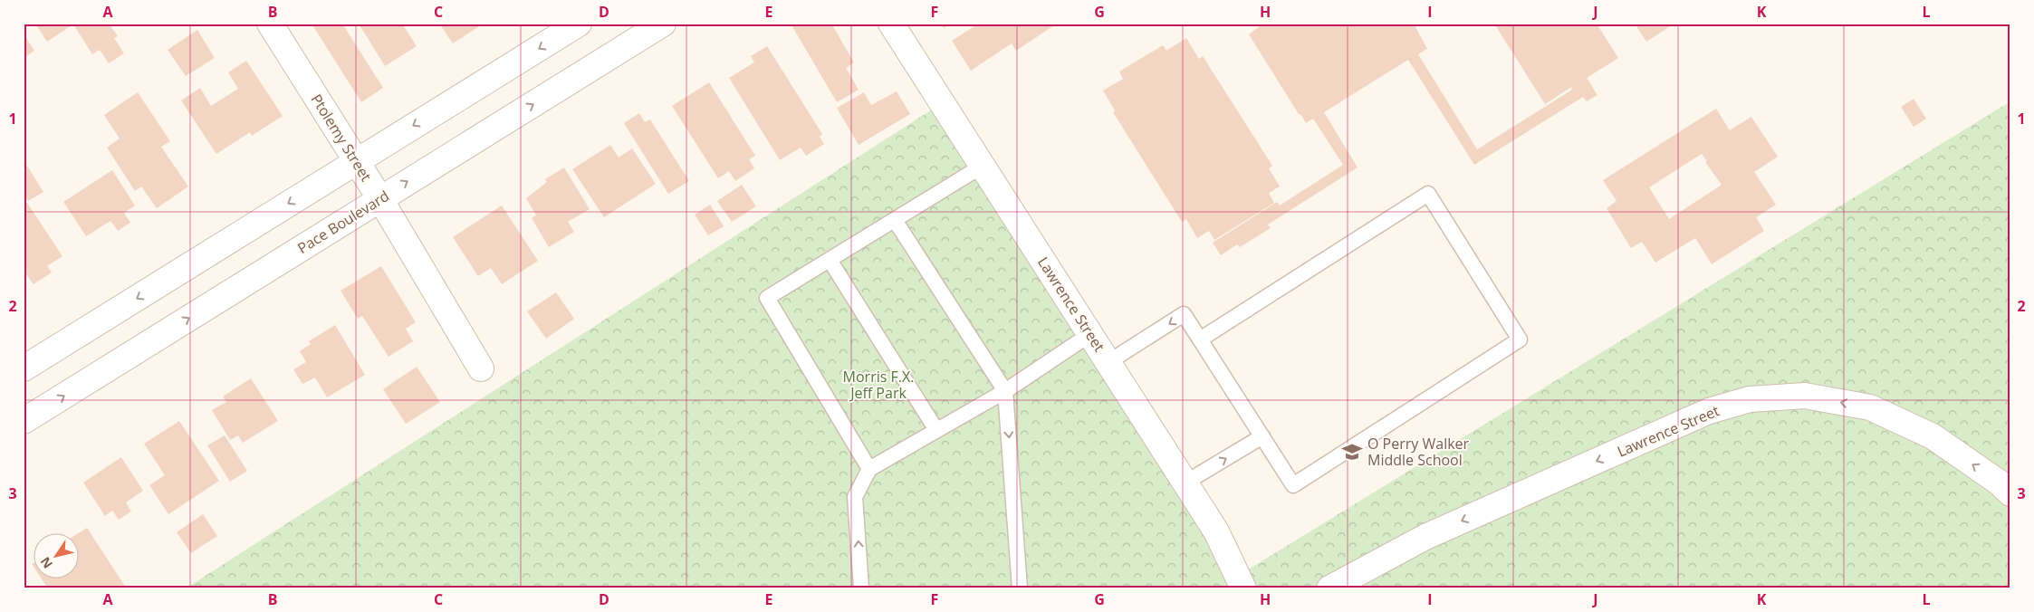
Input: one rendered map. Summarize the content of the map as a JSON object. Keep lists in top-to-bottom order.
{
  "streets": {
    "street": ["Ptolemy Street", "Pace Boulevard", "Lawrence Street"]
  },
  "crossings": [
    ["Ptolemy Street", "Pace Boulevard"]
  ],
  "one_way": ["Lawrence Street"],
  "parks": ["Morris F.X. Jeff Park"],
  "places": {
    "school or university": ["O Perry Walker Middle School"]
  },
  "north": "bottom left",
  "grid": {
    "columns": [
      "A",
      "B",
      "C",
      "D",
      "E",
      "F",
      "G",
      "H",
      "I",
      "J",
      "K",
      "L"
    ],
    "rows": ["1", "2", "3"]
  }
}
